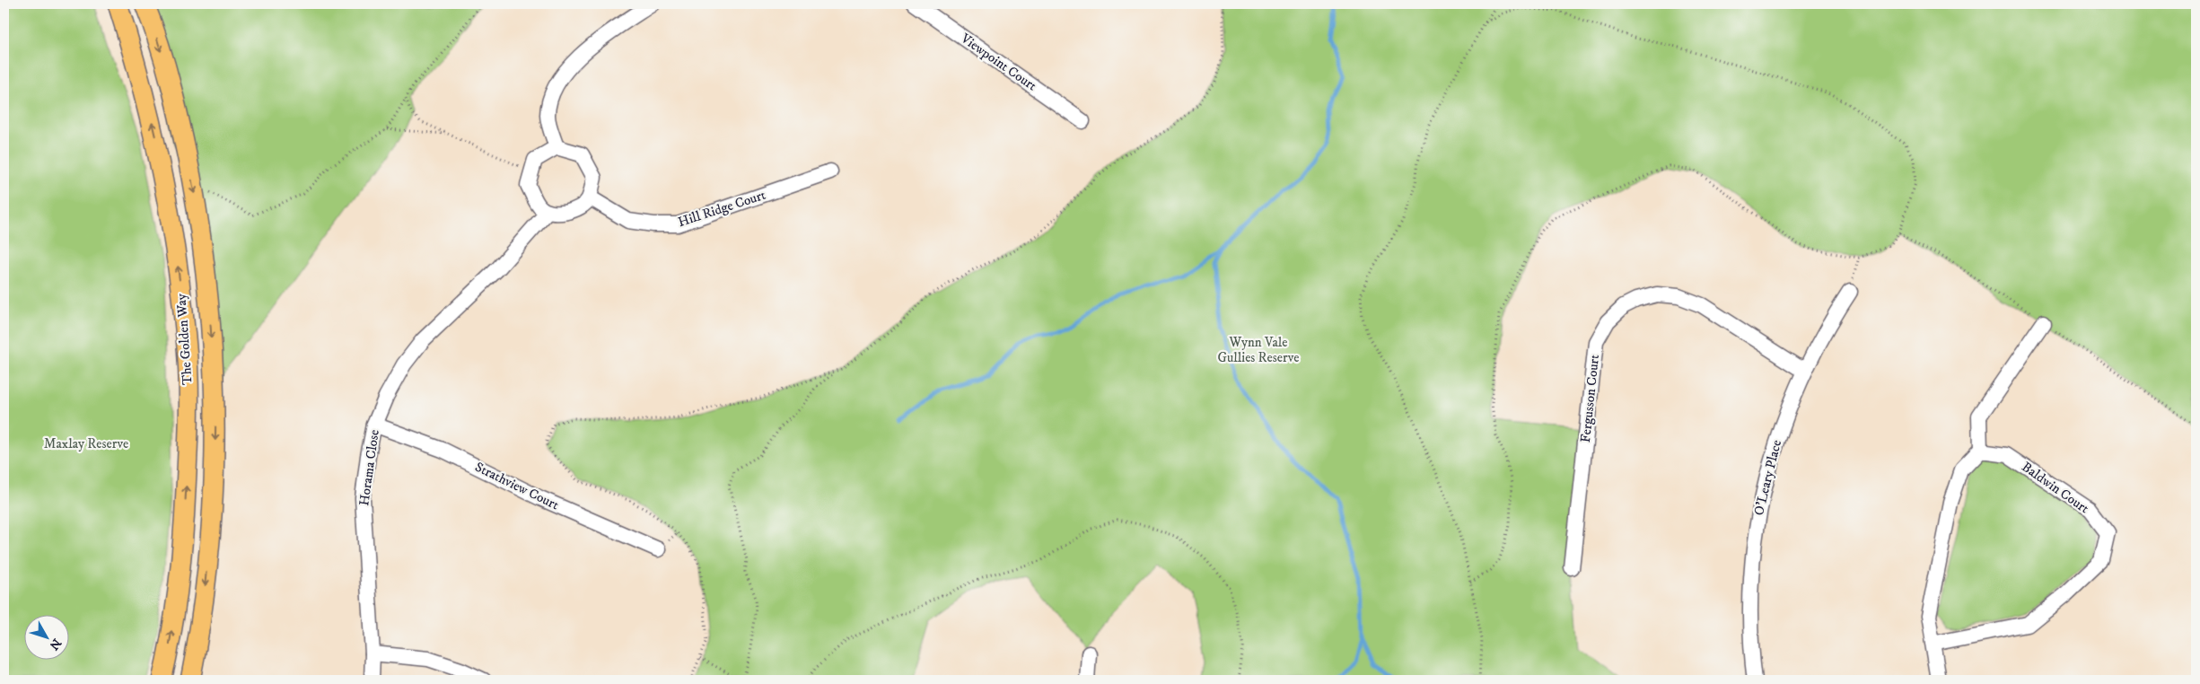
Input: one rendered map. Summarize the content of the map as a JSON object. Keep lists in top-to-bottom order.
{
  "streets": {
    "main road": ["The Golden Way"],
    "street": [
      "Viewpoint Court",
      "Hill Ridge Court",
      "Fergusson Court",
      "Horama Close",
      "O'Leary Place",
      "Strathview Court",
      "Baldwin Court"
    ]
  },
  "crossings": [
    ["Hill Ridge Court", "Horama Close"],
    ["Fergusson Court", "O'Leary Place"],
    ["Horama Close", "Strathview Court"]
  ],
  "parks": ["Wynn Vale Gullies Reserve", "Maxlay Reserve"],
  "north": "bottom right"
}
